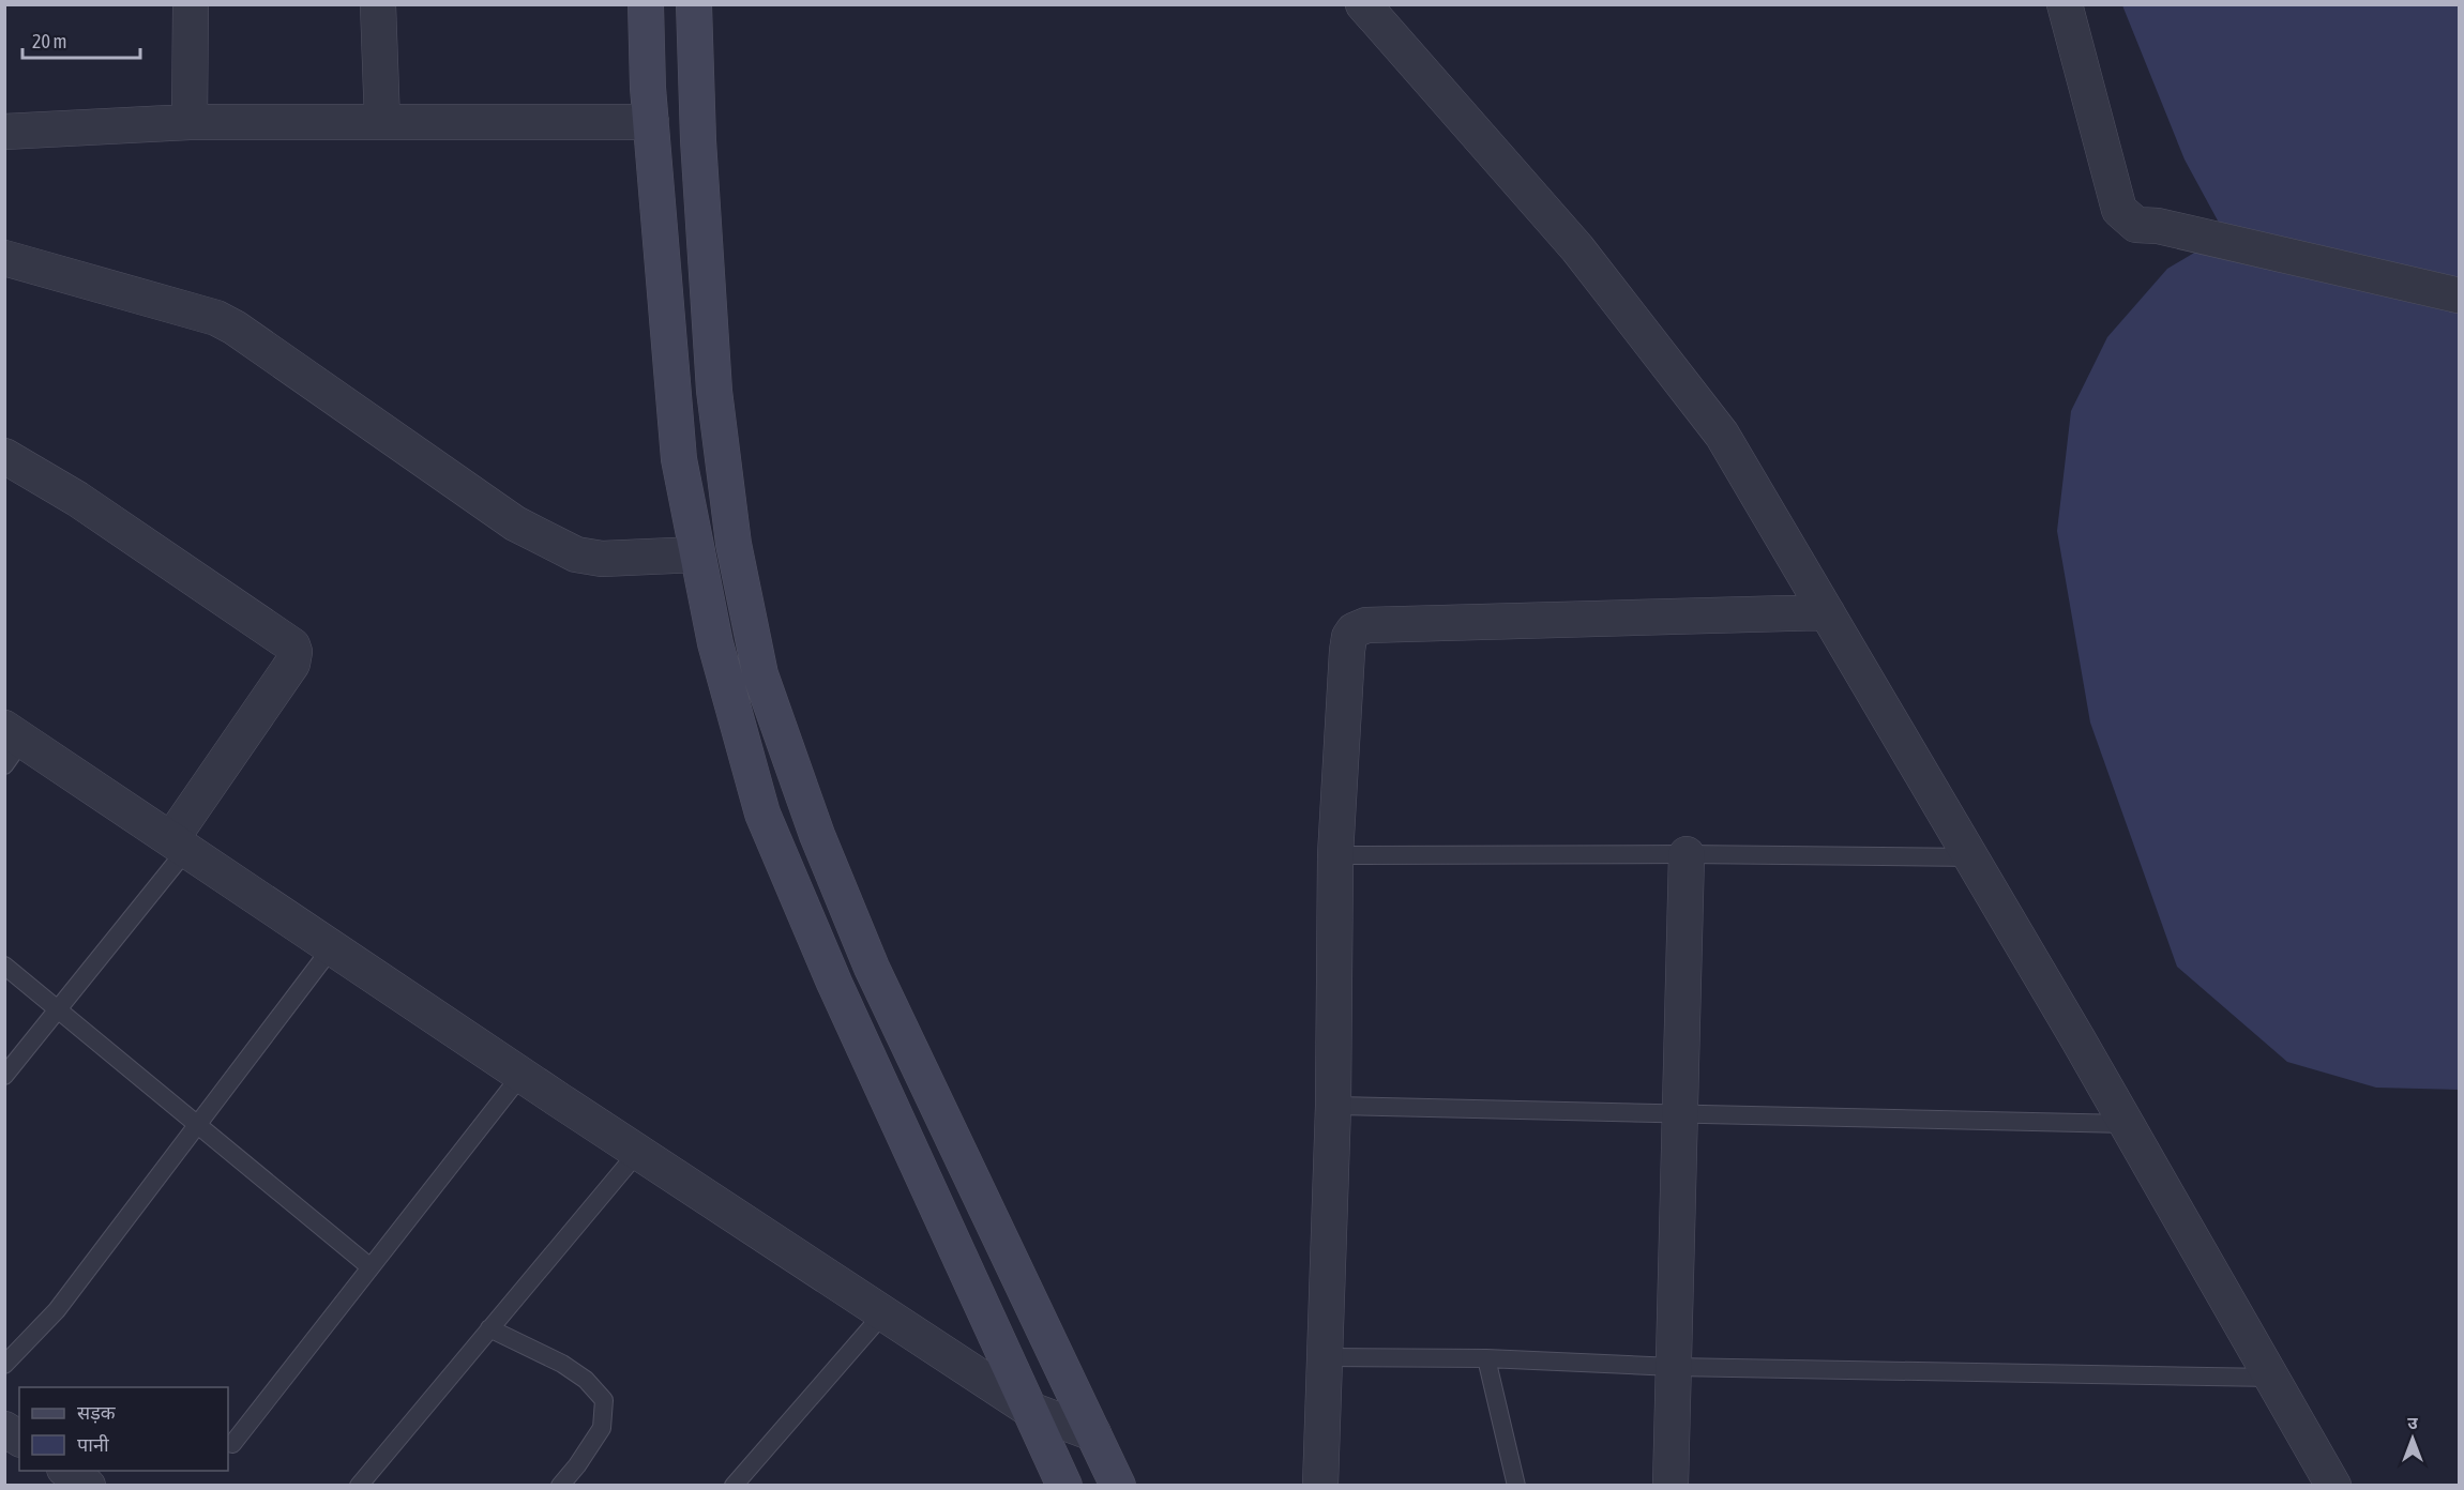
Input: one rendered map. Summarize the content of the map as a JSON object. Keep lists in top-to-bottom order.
{
  "legend": ["सड़क", "पानी"],
  "scale_bar": "20 m",
  "north": "top"
}
